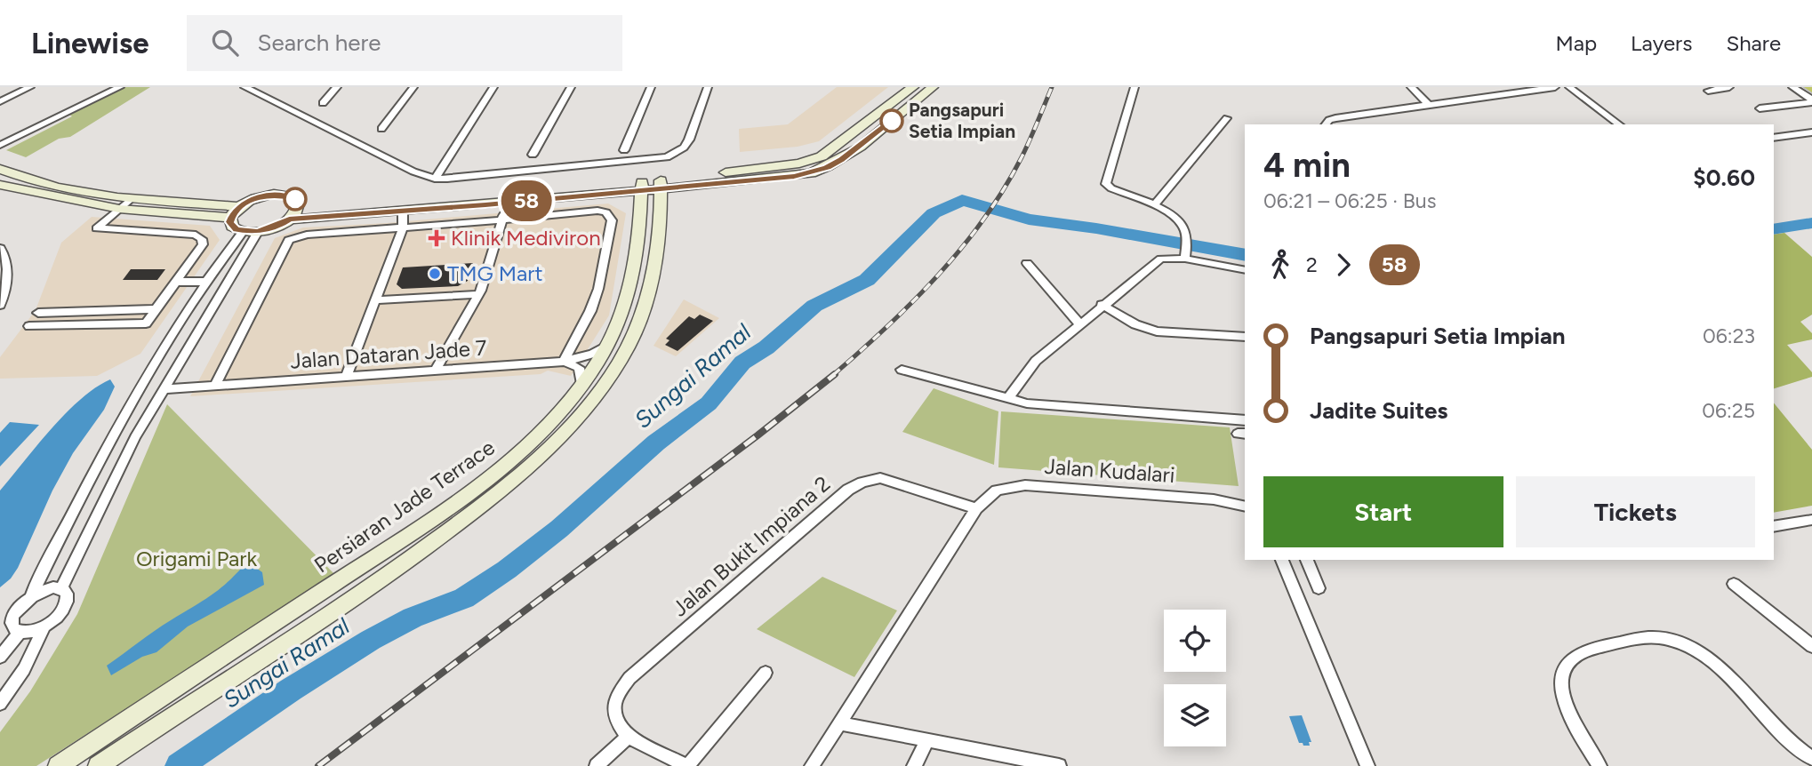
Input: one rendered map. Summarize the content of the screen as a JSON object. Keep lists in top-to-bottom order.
{
  "streets": {
    "street": [
      "Jalan Dataran Jade 7",
      "Jalan Kudalari",
      "Persiaran Jade Terrace",
      "Jalan Bukit Impiana 2"
    ]
  },
  "crossings": [
    ["Jalan Dataran Jade 7", "Persiaran Jade Terrace"],
    ["Jalan Kudalari", "Jalan Bukit Impiana 2"]
  ],
  "water": ["Sungai Ramal"],
  "parks": ["Origami Park"],
  "places": {
    "other": ["Pangsapuri Setia Impian", "TMG Mart"],
    "health": ["Klinik Mediviron"]
  },
  "lines": ["bus line 58"],
  "page": {
    "header": "Linewise",
    "search": "Search here",
    "nav": ["Map", "Layers", "Share"],
    "on_map": "58",
    "heading": ["4 min", "06:21 – 06:25 · Bus", "$0.60"],
    "legs": ["2", "58"],
    "list": [
      {
        "name": "Pangsapuri Setia Impian",
        "value": "06:23"
      },
      {
        "name": "Jadite Suites",
        "value": "06:25"
      }
    ],
    "buttons": ["Start", "Tickets"]
  }
}
